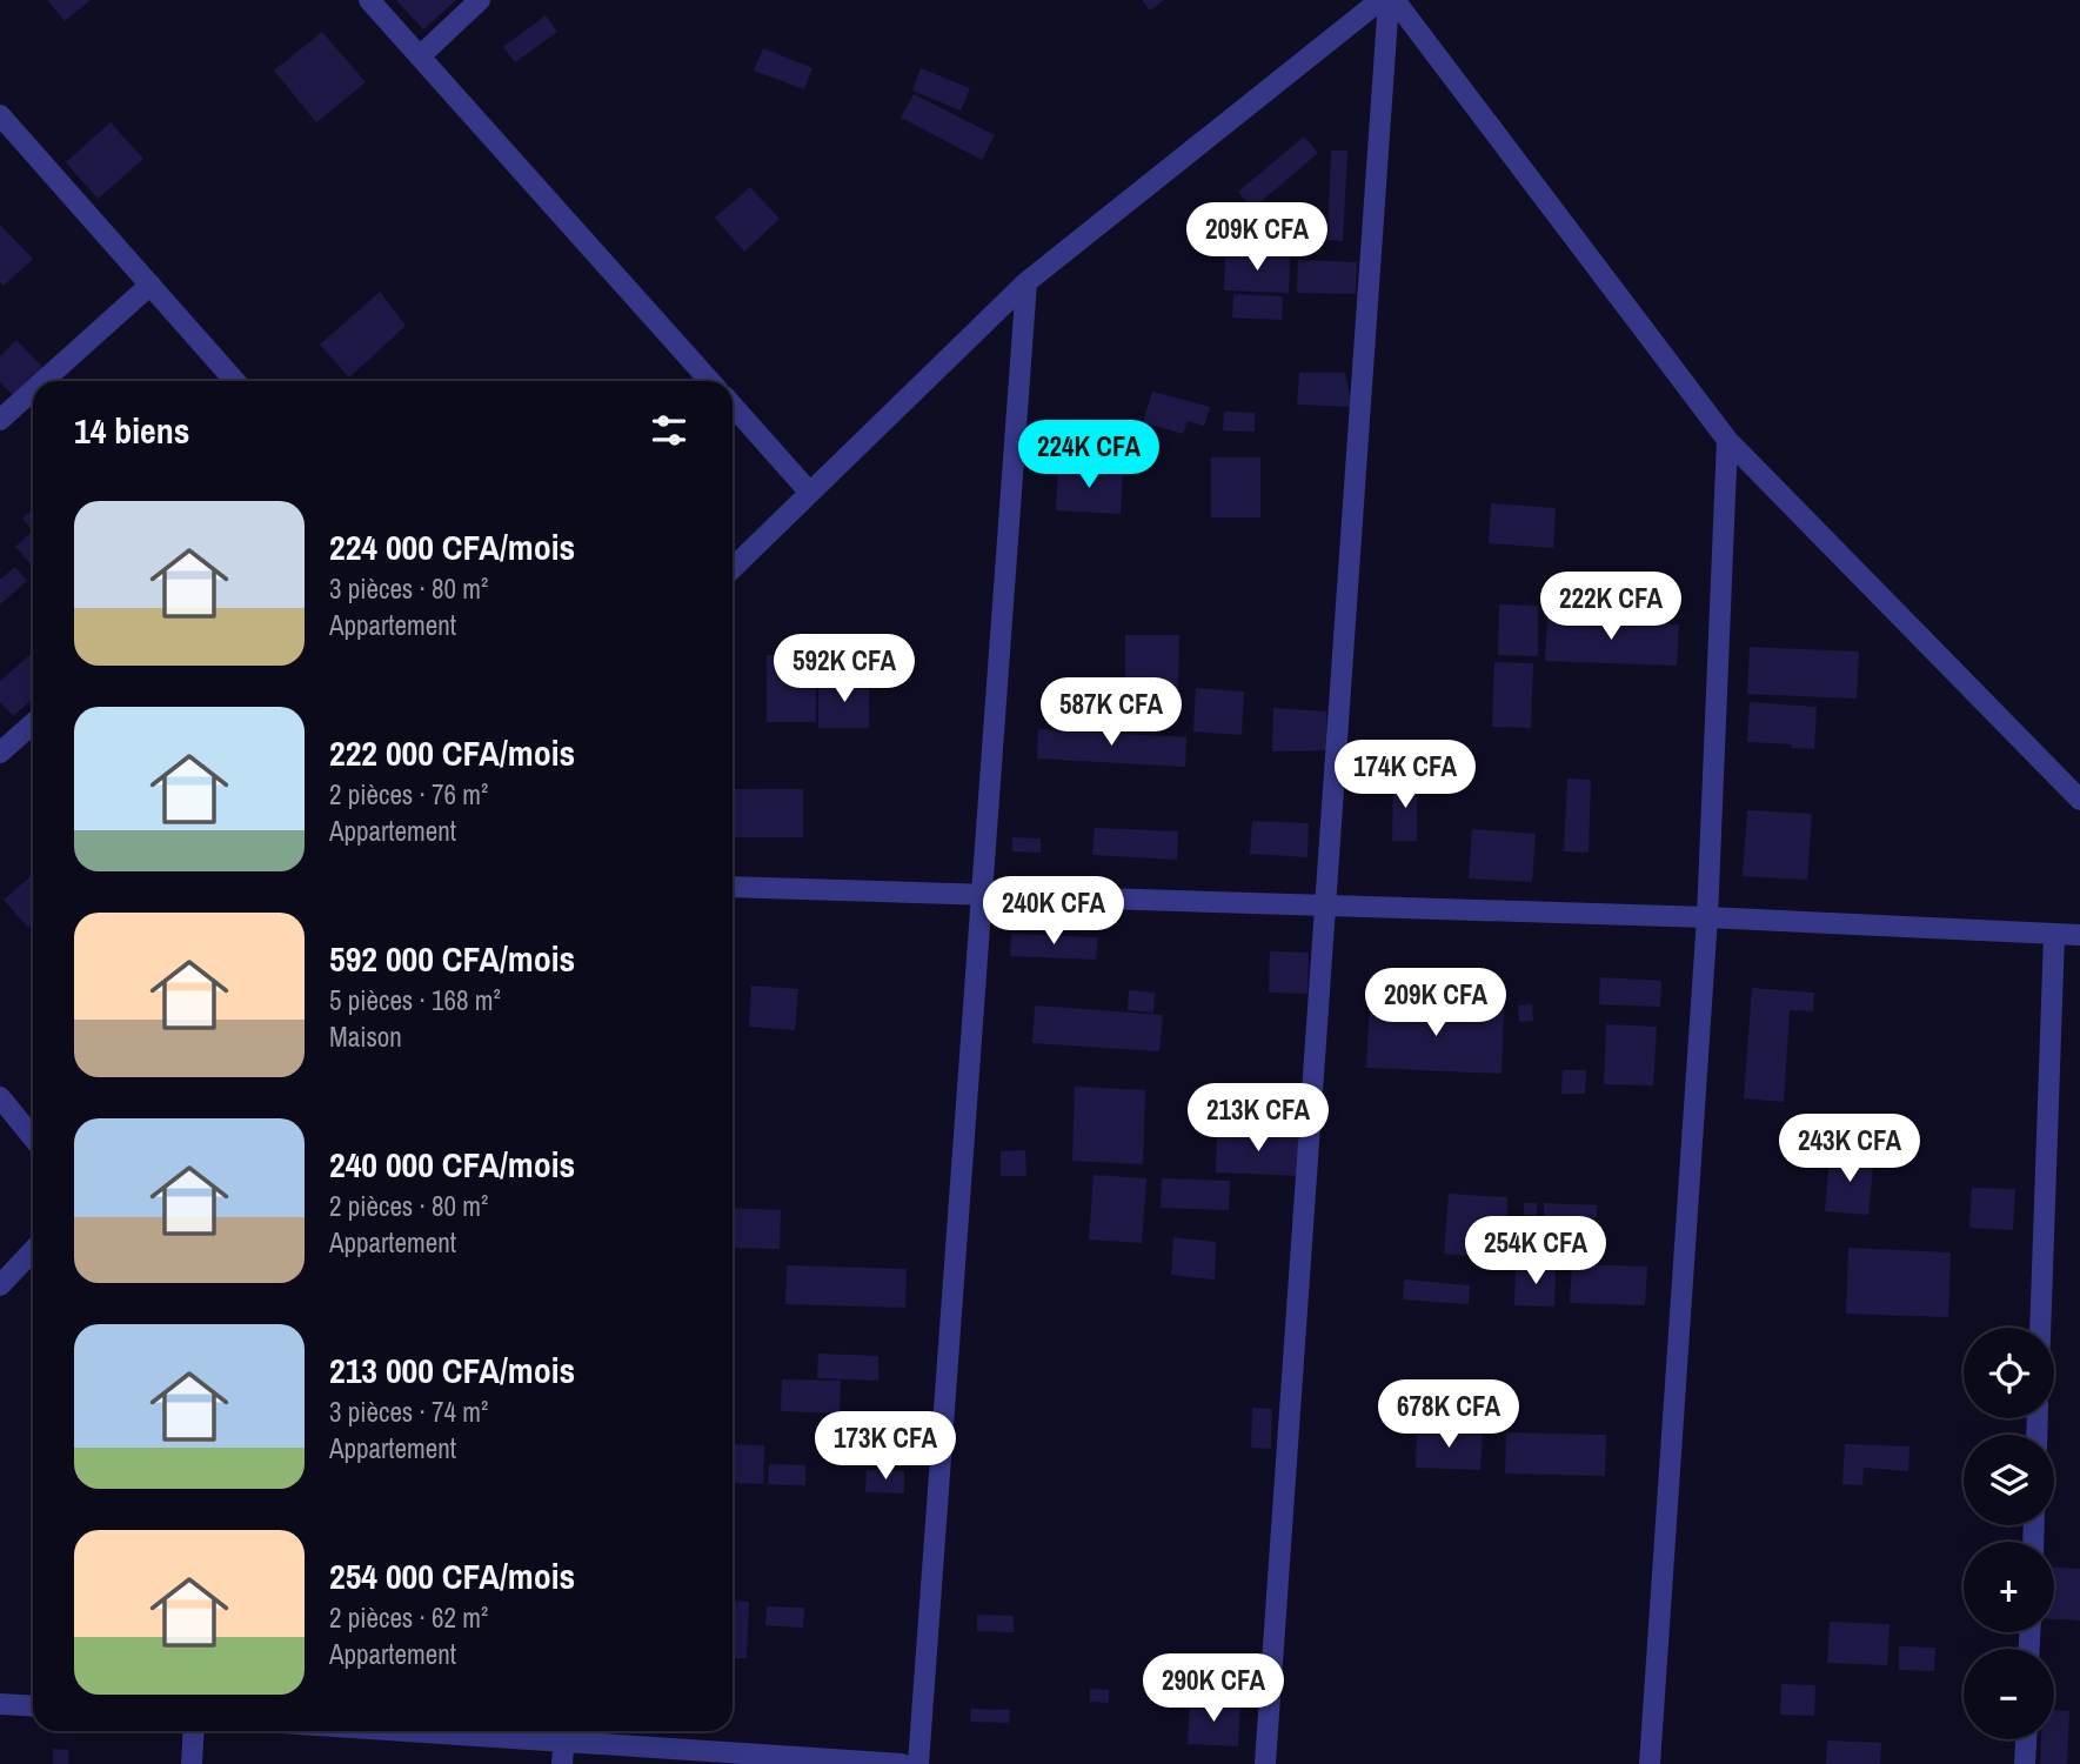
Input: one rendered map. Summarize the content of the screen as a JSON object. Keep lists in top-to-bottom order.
{
  "page": {
    "price": [
      "209K CFA",
      "224K CFA",
      "222K CFA",
      "592K CFA",
      "587K CFA",
      "174K CFA",
      "240K CFA",
      "209K CFA",
      "213K CFA",
      "243K CFA",
      "254K CFA",
      "678K CFA",
      "173K CFA",
      "290K CFA"
    ],
    "heading": "14 biens",
    "list": [
      {
        "name": "224 000 CFA/mois",
        "note": "3 pièces · 80 m² · Appartement"
      },
      {
        "name": "222 000 CFA/mois",
        "note": "2 pièces · 76 m² · Appartement"
      },
      {
        "name": "592 000 CFA/mois",
        "note": "5 pièces · 168 m² · Maison"
      },
      {
        "name": "240 000 CFA/mois",
        "note": "2 pièces · 80 m² · Appartement"
      },
      {
        "name": "213 000 CFA/mois",
        "note": "3 pièces · 74 m² · Appartement"
      },
      {
        "name": "254 000 CFA/mois",
        "note": "2 pièces · 62 m² · Appartement"
      }
    ],
    "map_buttons": ["+", "−"]
  }
}
